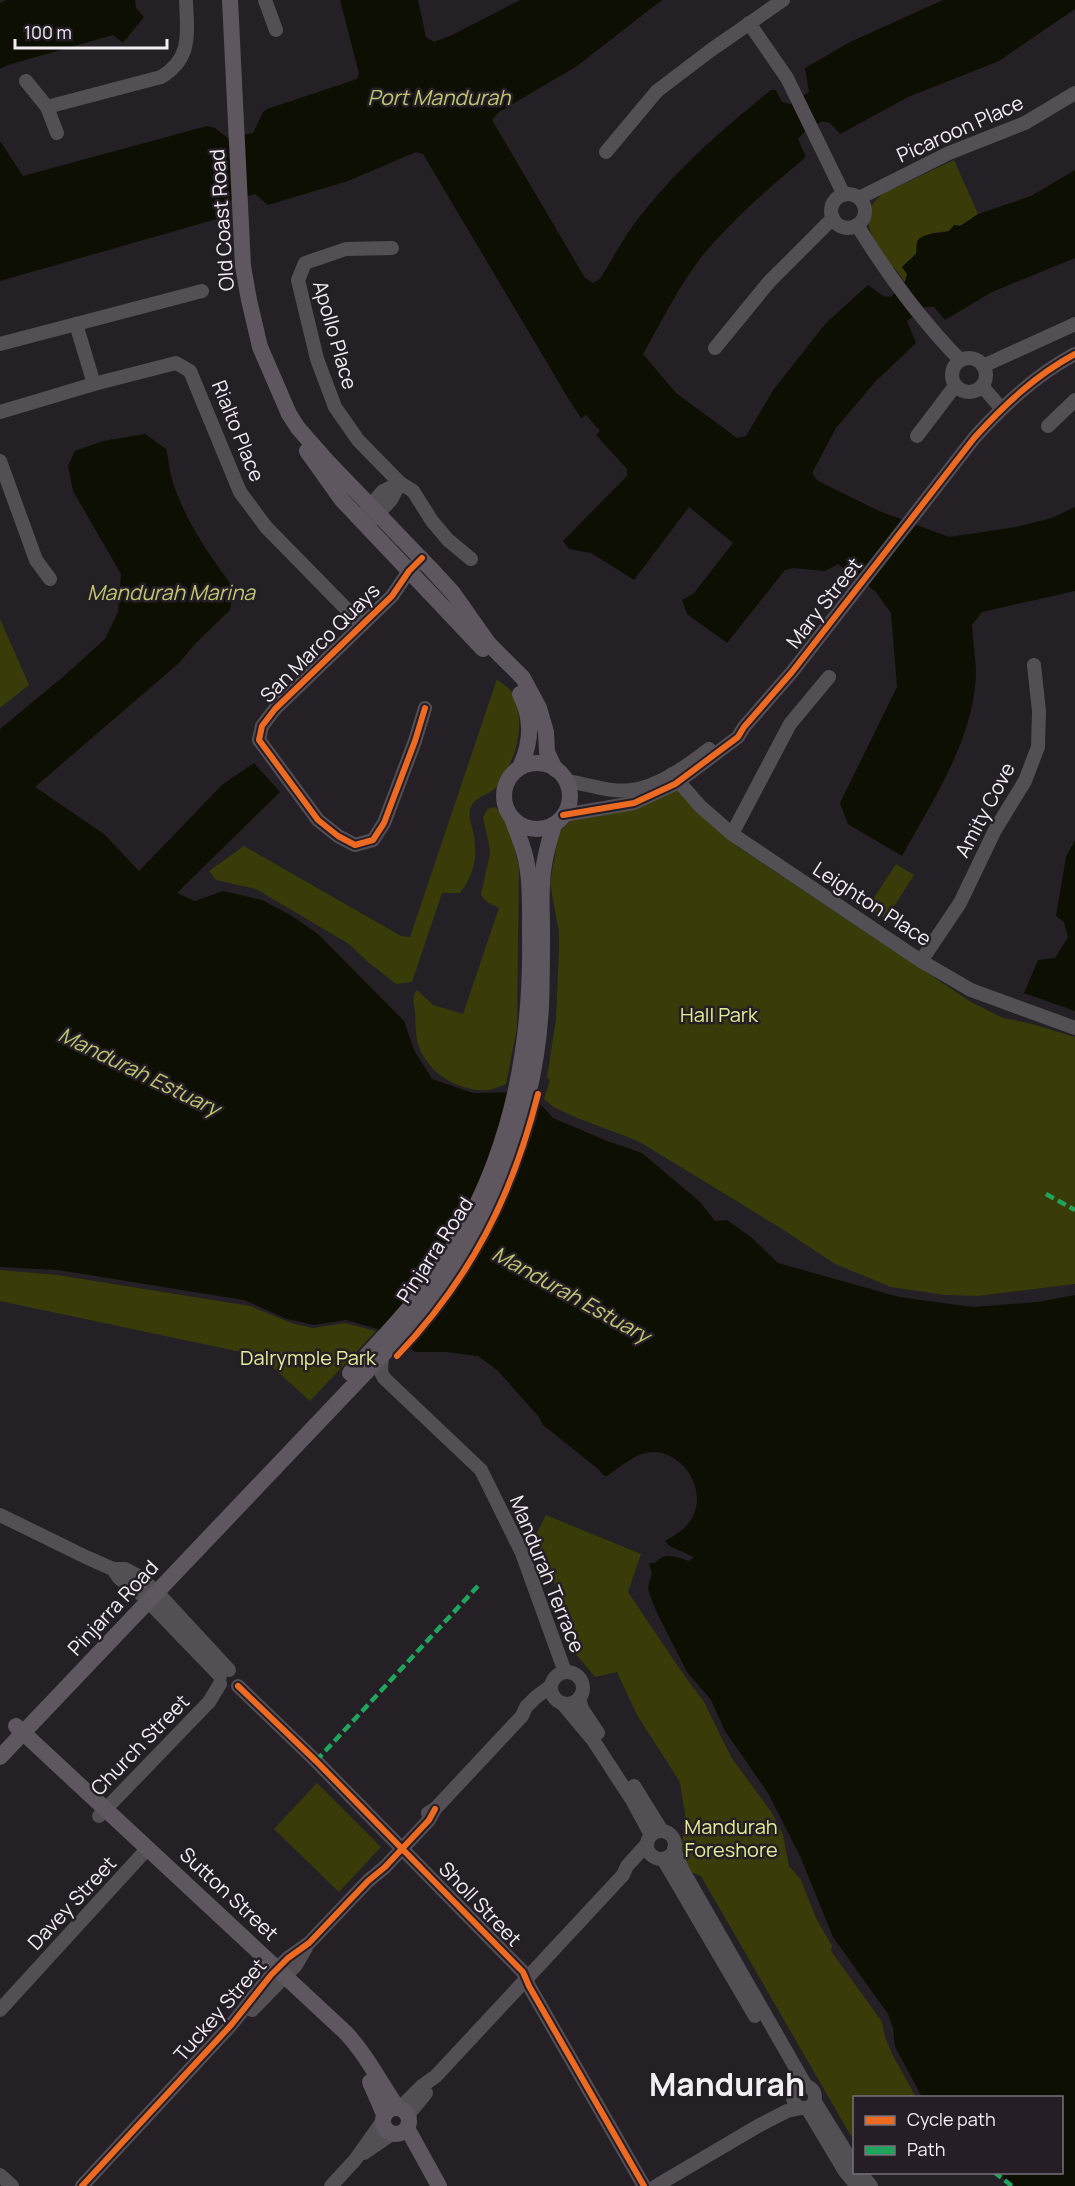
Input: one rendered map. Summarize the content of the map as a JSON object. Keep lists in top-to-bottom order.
{
  "streets": {
    "main road": ["Old Coast Road", "Pinjarra Road", "Sutton Street"],
    "street": [
      "Picaroon Place",
      "Apollo Place",
      "Rialto Place",
      "Mary Street",
      "San Marco Quays",
      "Amity Cove",
      "Leighton Place",
      "Mandurah Terrace",
      "Church Street",
      "Davey Street",
      "Sholl Street",
      "Tuckey Street"
    ]
  },
  "crossings": [
    ["Old Coast Road", "Mary Street"],
    ["Old Coast Road", "San Marco Quays"],
    ["Old Coast Road", "Pinjarra Road"],
    ["Rialto Place", "San Marco Quays"],
    ["Mary Street", "Leighton Place"],
    ["Mary Street", "Pinjarra Road"],
    ["Amity Cove", "Leighton Place"],
    ["Pinjarra Road", "Mandurah Terrace"],
    ["Pinjarra Road", "Sutton Street"],
    ["Pinjarra Road", "Sholl Street"],
    ["Mandurah Terrace", "Tuckey Street"],
    ["Church Street", "Sutton Street"],
    ["Church Street", "Sholl Street"],
    ["Sutton Street", "Davey Street"],
    ["Sutton Street", "Tuckey Street"],
    ["Sholl Street", "Tuckey Street"]
  ],
  "districts": ["Mandurah"],
  "water": ["Port Mandurah", "Mandurah Marina", "Mandurah Estuary"],
  "parks": ["Hall Park", "Dalrymple Park", "Mandurah Foreshore"],
  "legend": ["Cycle path", "Path"],
  "scale_bar": "100 m"
}
